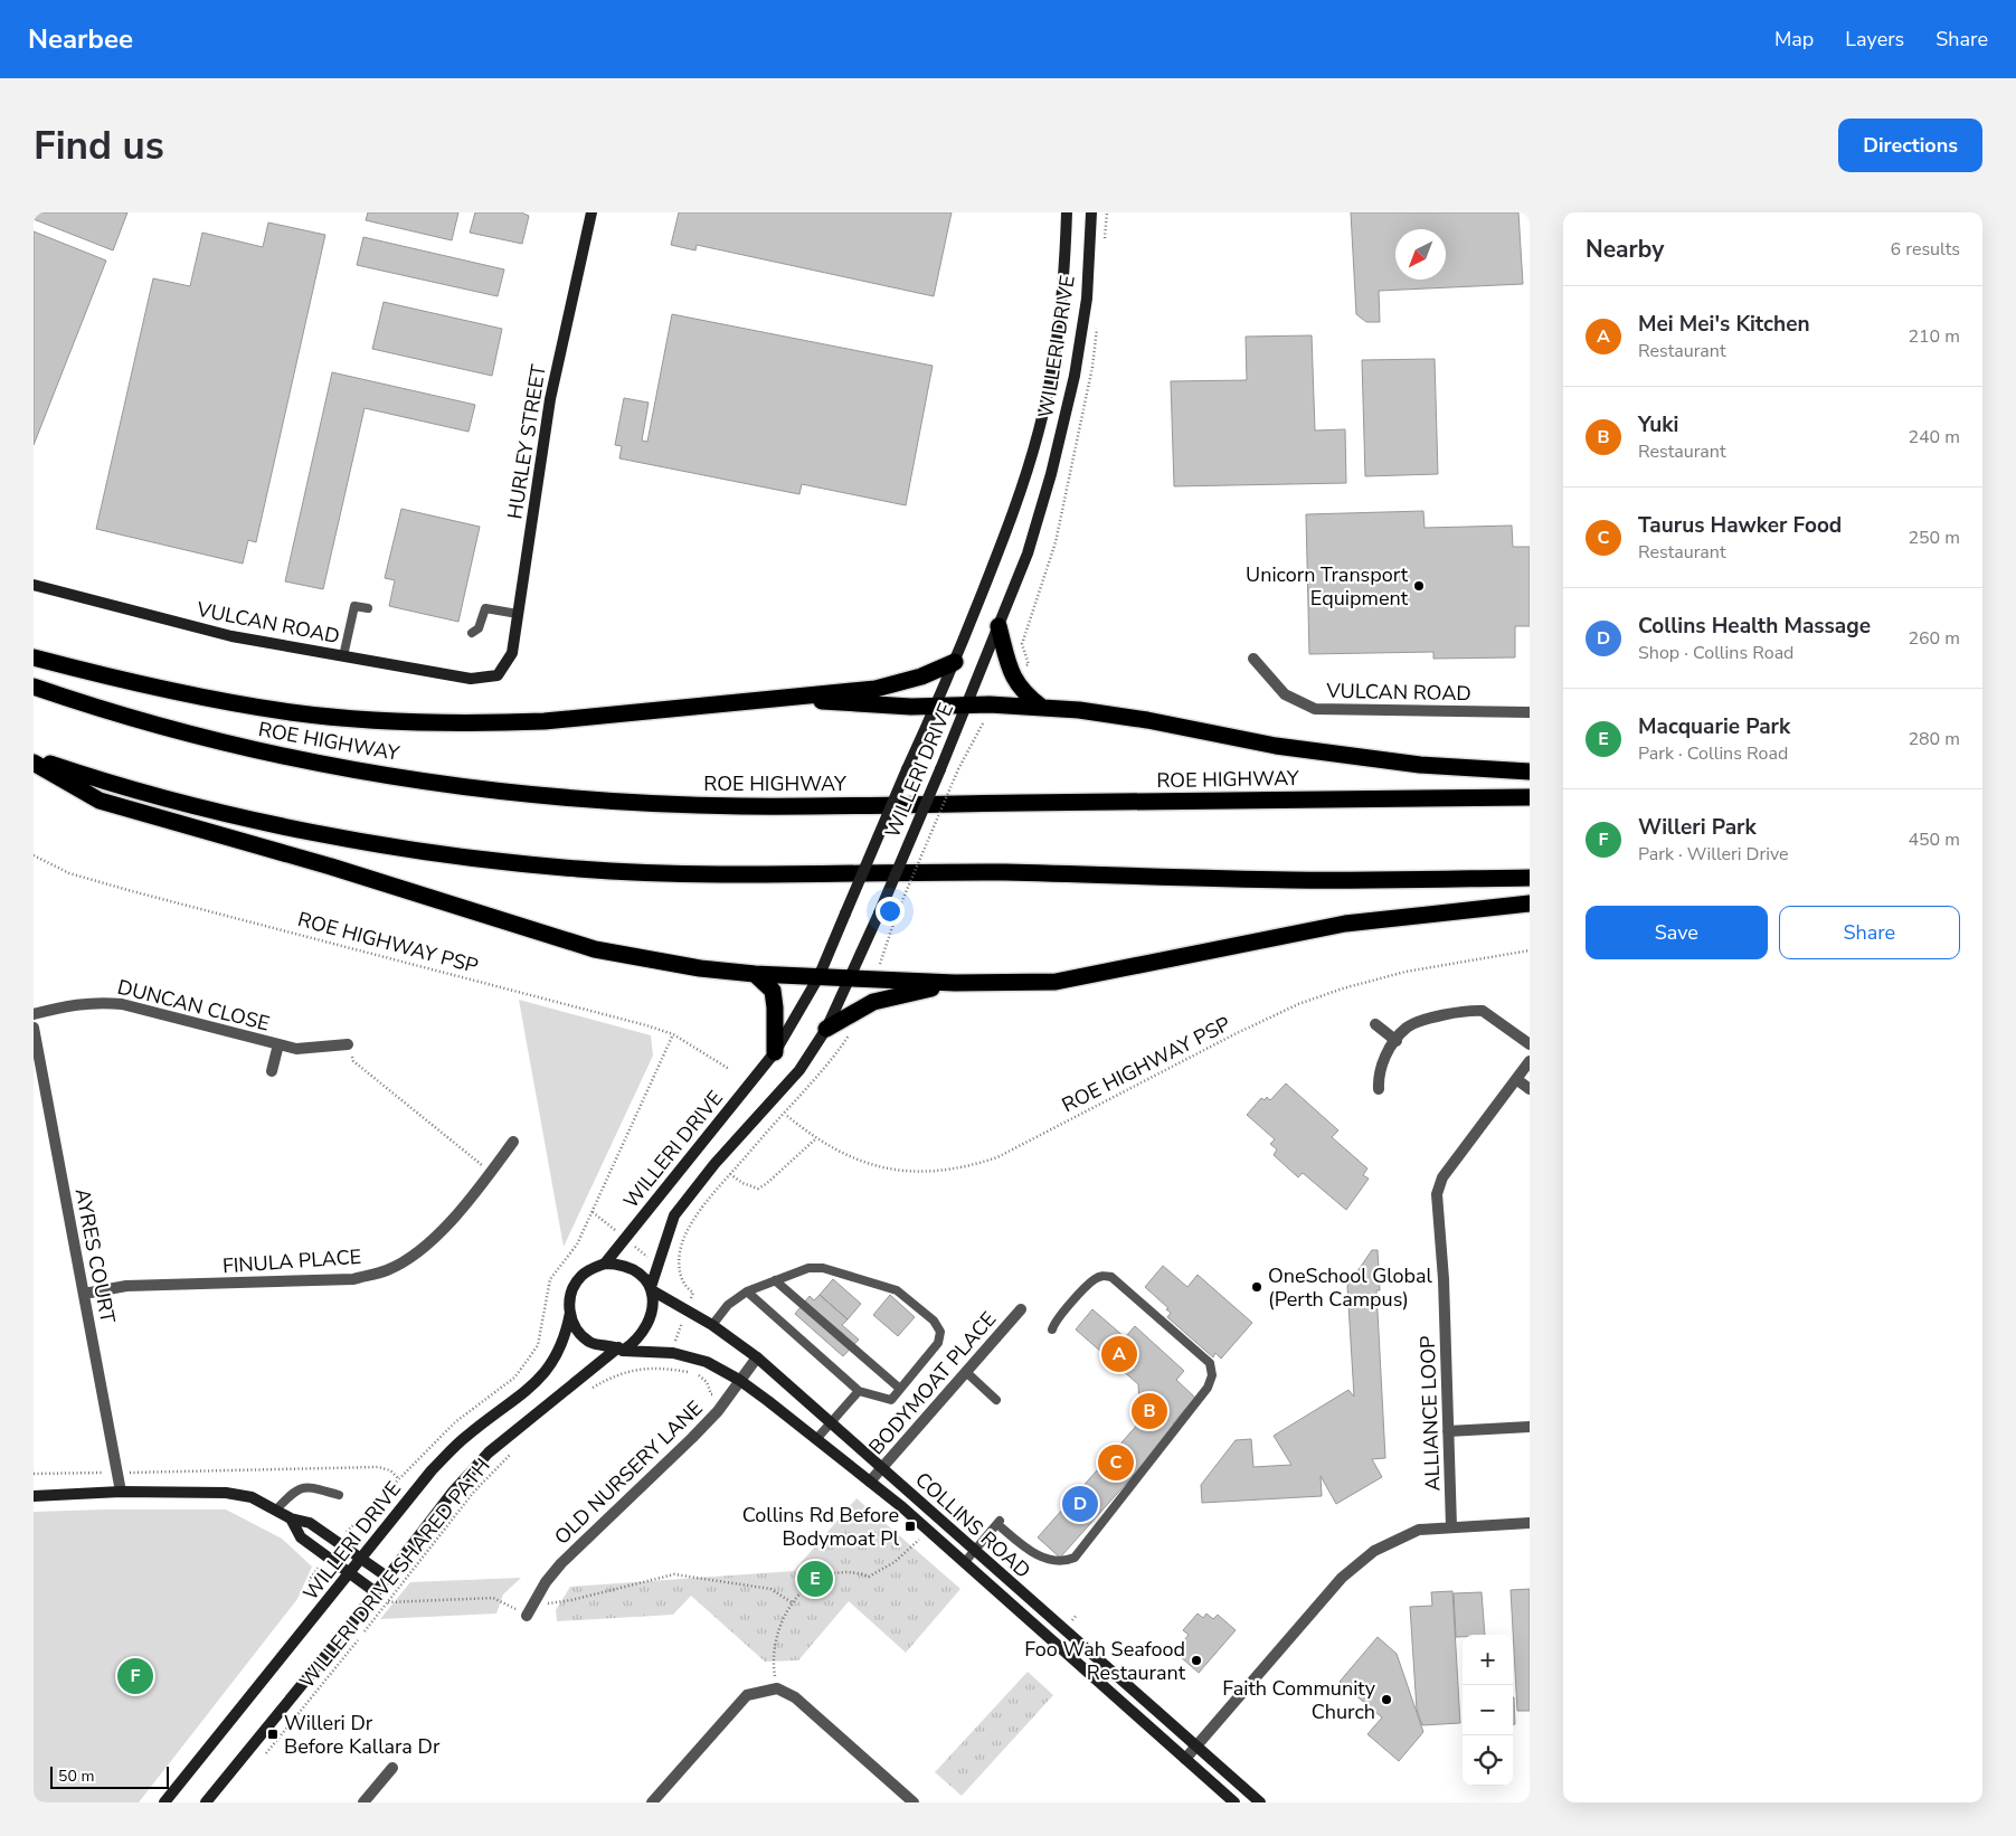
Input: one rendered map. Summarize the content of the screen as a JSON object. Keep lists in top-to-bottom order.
{
  "streets": {
    "highway": ["ROE HIGHWAY"],
    "main road": [
      "WILLERI DRIVE",
      "HURLEY STREET",
      "VULCAN ROAD",
      "COLLINS ROAD"
    ],
    "street": [
      "DUNCAN CLOSE",
      "AYRES COURT",
      "FINULA PLACE",
      "BODYMOAT PLACE",
      "ALLIANCE LOOP",
      "OLD NURSERY LANE"
    ],
    "path": ["ROE HIGHWAY PSP", "WILLERI DRIVE SHARED PATH"]
  },
  "crossings": [
    ["WILLERI DRIVE", "COLLINS ROAD"],
    ["HURLEY STREET", "VULCAN ROAD"],
    ["AYRES COURT", "FINULA PLACE"],
    ["BODYMOAT PLACE", "COLLINS ROAD"],
    ["OLD NURSERY LANE", "COLLINS ROAD"]
  ],
  "places": {
    "other": [
      "Unicorn Transport Equipment",
      "OneSchool Global (Perth Campus)",
      "Foo Wah Seafood Restaurant",
      "Faith Community Church"
    ],
    "transit": ["Collins Rd Before Bodymoat Pl", "Willeri Dr Before Kallara Dr"]
  },
  "scale_bar": "50 m",
  "north": "bottom left",
  "page": {
    "header": "Nearbee",
    "nav": ["Map", "Layers", "Share"],
    "buttons": [
      "Directions",
      ["Save", "Share"]
    ],
    "title": "Find us",
    "heading": ["Nearby", "6 results"],
    "list": [
      {
        "mark": "A",
        "name": "Mei Mei's Kitchen",
        "note": "Restaurant",
        "value": "210 m"
      },
      {
        "mark": "B",
        "name": "Yuki",
        "note": "Restaurant",
        "value": "240 m"
      },
      {
        "mark": "C",
        "name": "Taurus Hawker Food",
        "note": "Restaurant",
        "value": "250 m"
      },
      {
        "mark": "D",
        "name": "Collins Health Massage",
        "note": "Shop · Collins Road",
        "value": "260 m"
      },
      {
        "mark": "E",
        "name": "Macquarie Park",
        "note": "Park · Collins Road",
        "value": "280 m"
      },
      {
        "mark": "F",
        "name": "Willeri Park",
        "note": "Park · Willeri Drive",
        "value": "450 m"
      }
    ],
    "pins": [
      "A",
      "B",
      "C",
      "D",
      "E",
      "F"
    ],
    "map_buttons": ["+", "−"],
    "scale": "50 m"
  }
}
